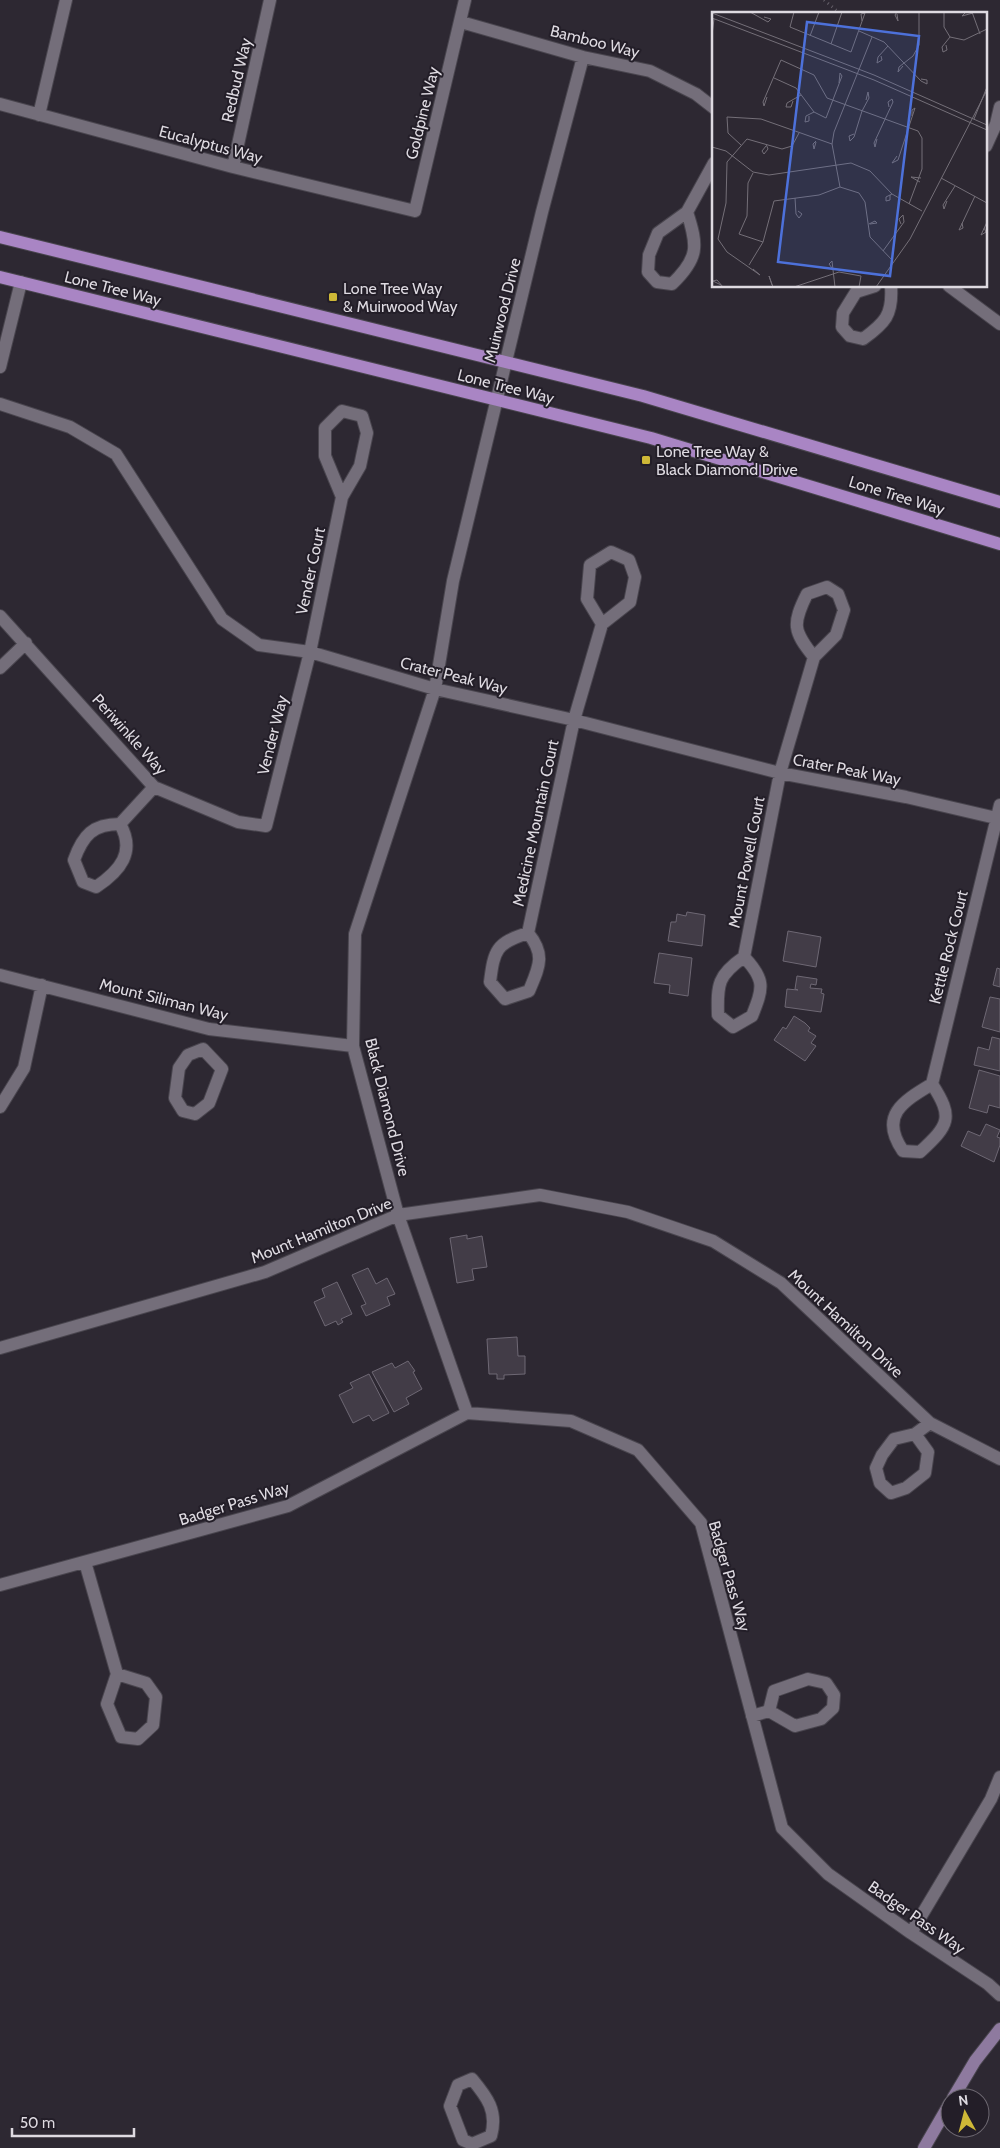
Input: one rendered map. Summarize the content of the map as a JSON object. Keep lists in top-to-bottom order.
{
  "streets": {
    "main road": ["Lone Tree Way"],
    "street": [
      "Bamboo Way",
      "Redbud Way",
      "Goldpine Way",
      "Eucalyptus Way",
      "Muirwood Drive",
      "Vender Court",
      "Crater Peak Way",
      "Periwinkle Way",
      "Vender Way",
      "Medicine Mountain Court",
      "Mount Powell Court",
      "Kettle Rock Court",
      "Mount Siliman Way",
      "Black Diamond Drive",
      "Mount Hamilton Drive",
      "Badger Pass Way"
    ]
  },
  "crossings": [
    ["Bamboo Way", "Goldpine Way"],
    ["Bamboo Way", "Muirwood Drive"],
    ["Redbud Way", "Eucalyptus Way"],
    ["Goldpine Way", "Eucalyptus Way"],
    ["Lone Tree Way", "Muirwood Drive"],
    ["Muirwood Drive", "Crater Peak Way"],
    ["Muirwood Drive", "Black Diamond Drive"],
    ["Vender Court", "Crater Peak Way"],
    ["Vender Court", "Vender Way"],
    ["Crater Peak Way", "Vender Way"],
    ["Crater Peak Way", "Medicine Mountain Court"],
    ["Crater Peak Way", "Mount Powell Court"],
    ["Crater Peak Way", "Kettle Rock Court"],
    ["Crater Peak Way", "Black Diamond Drive"],
    ["Periwinkle Way", "Vender Way"],
    ["Mount Siliman Way", "Black Diamond Drive"],
    ["Black Diamond Drive", "Mount Hamilton Drive"],
    ["Black Diamond Drive", "Badger Pass Way"]
  ],
  "places": {
    "transit": ["Lone Tree Way & Muirwood Way", "Lone Tree Way & Black Diamond Drive"]
  },
  "scale_bar": "50 m",
  "north": "top"
}
